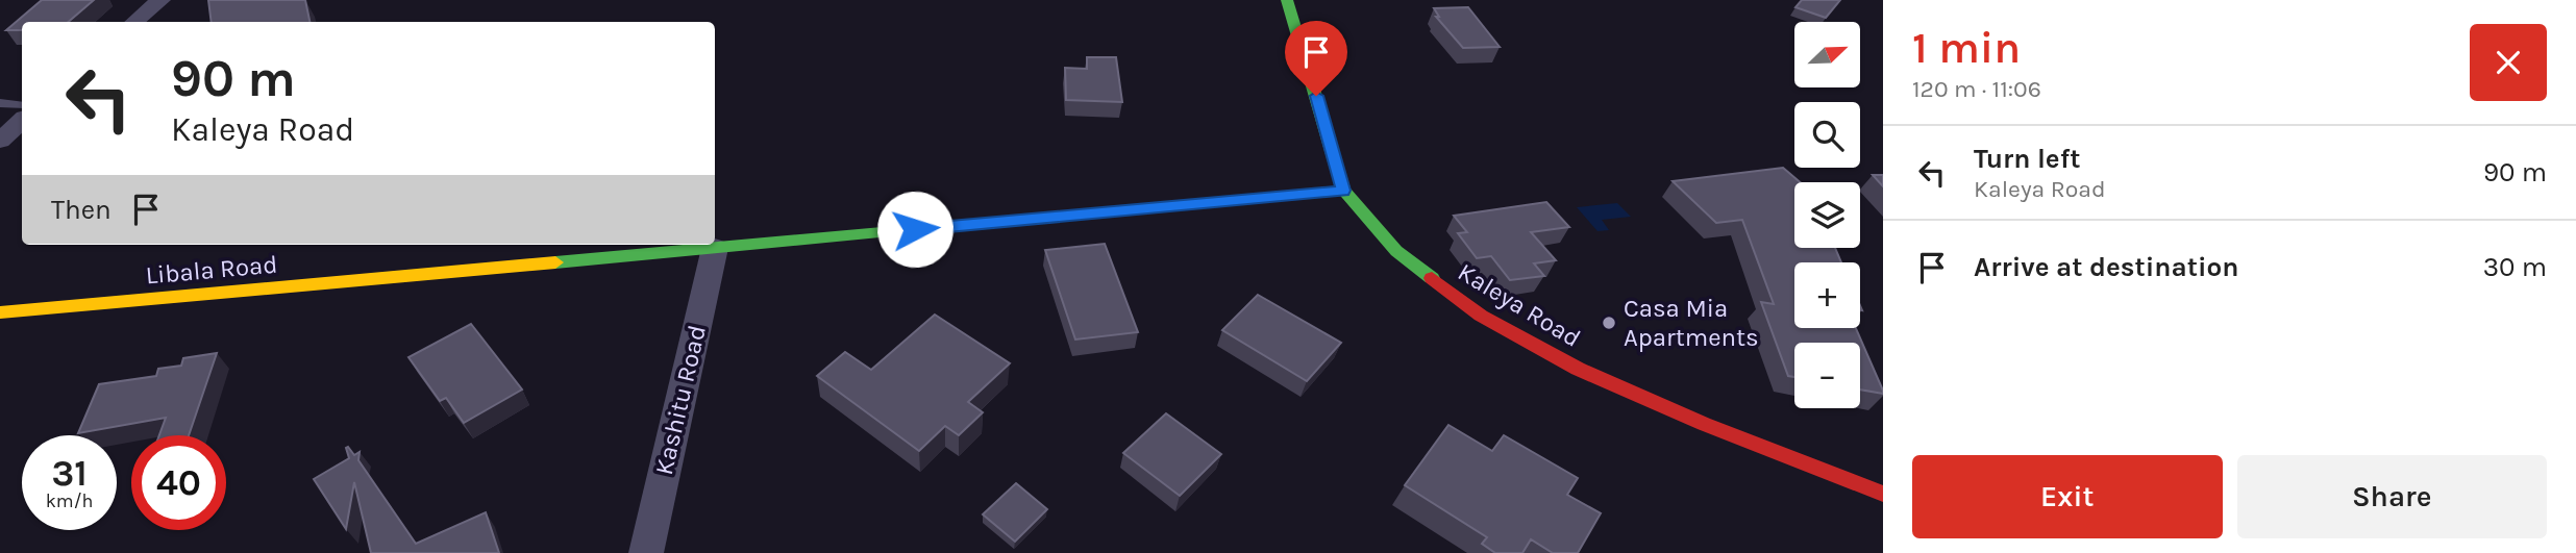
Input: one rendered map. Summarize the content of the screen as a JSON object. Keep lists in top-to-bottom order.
{
  "streets": {
    "street": ["Libala Road", "Kaleya Road", "Kashitu Road"]
  },
  "crossings": [
    ["Libala Road", "Kaleya Road"],
    ["Libala Road", "Kashitu Road"]
  ],
  "places": ["Casa Mia Apartments"],
  "north": "top right",
  "page": {
    "heading": ["1 min", "120 m · 11:06"],
    "map_buttons": ["+", "−"],
    "turn": ["90 m", "Kaleya Road"],
    "list": [
      {
        "name": "Turn left",
        "note": "Kaleya Road",
        "value": "90 m"
      },
      {
        "name": "Arrive at destination",
        "value": "30 m"
      }
    ],
    "then": "Then",
    "speed": "31 km/h",
    "limit": "40",
    "buttons": ["Exit", "Share"]
  }
}
